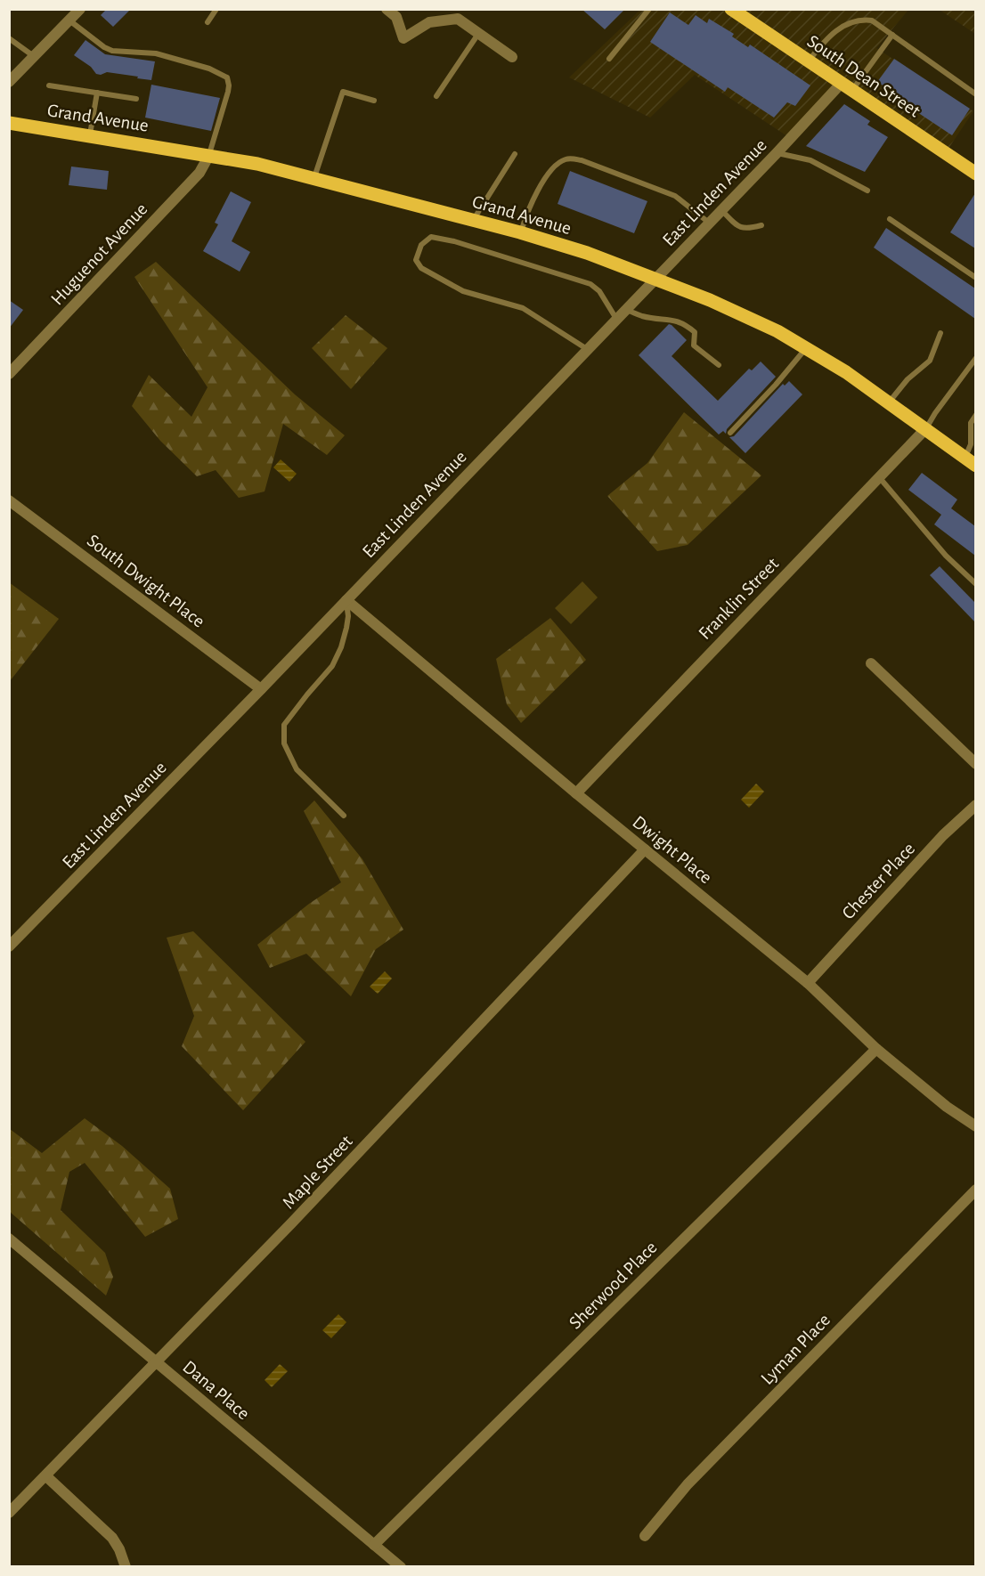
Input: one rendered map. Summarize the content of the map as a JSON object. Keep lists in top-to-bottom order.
{
  "streets": {
    "main road": ["South Dean Street", "Grand Avenue"],
    "street": [
      "East Linden Avenue",
      "Huguenot Avenue",
      "South Dwight Place",
      "Franklin Street",
      "Dwight Place",
      "Chester Place",
      "Maple Street",
      "Sherwood Place",
      "Lyman Place",
      "Dana Place"
    ]
  },
  "crossings": [
    ["South Dean Street", "East Linden Avenue"],
    ["Grand Avenue", "East Linden Avenue"],
    ["Grand Avenue", "Huguenot Avenue"],
    ["Grand Avenue", "Franklin Street"],
    ["East Linden Avenue", "South Dwight Place"],
    ["East Linden Avenue", "Dwight Place"],
    ["Franklin Street", "Dwight Place"],
    ["Dwight Place", "Chester Place"],
    ["Dwight Place", "Maple Street"],
    ["Dwight Place", "Sherwood Place"],
    ["Maple Street", "Dana Place"],
    ["Sherwood Place", "Dana Place"]
  ]
}
